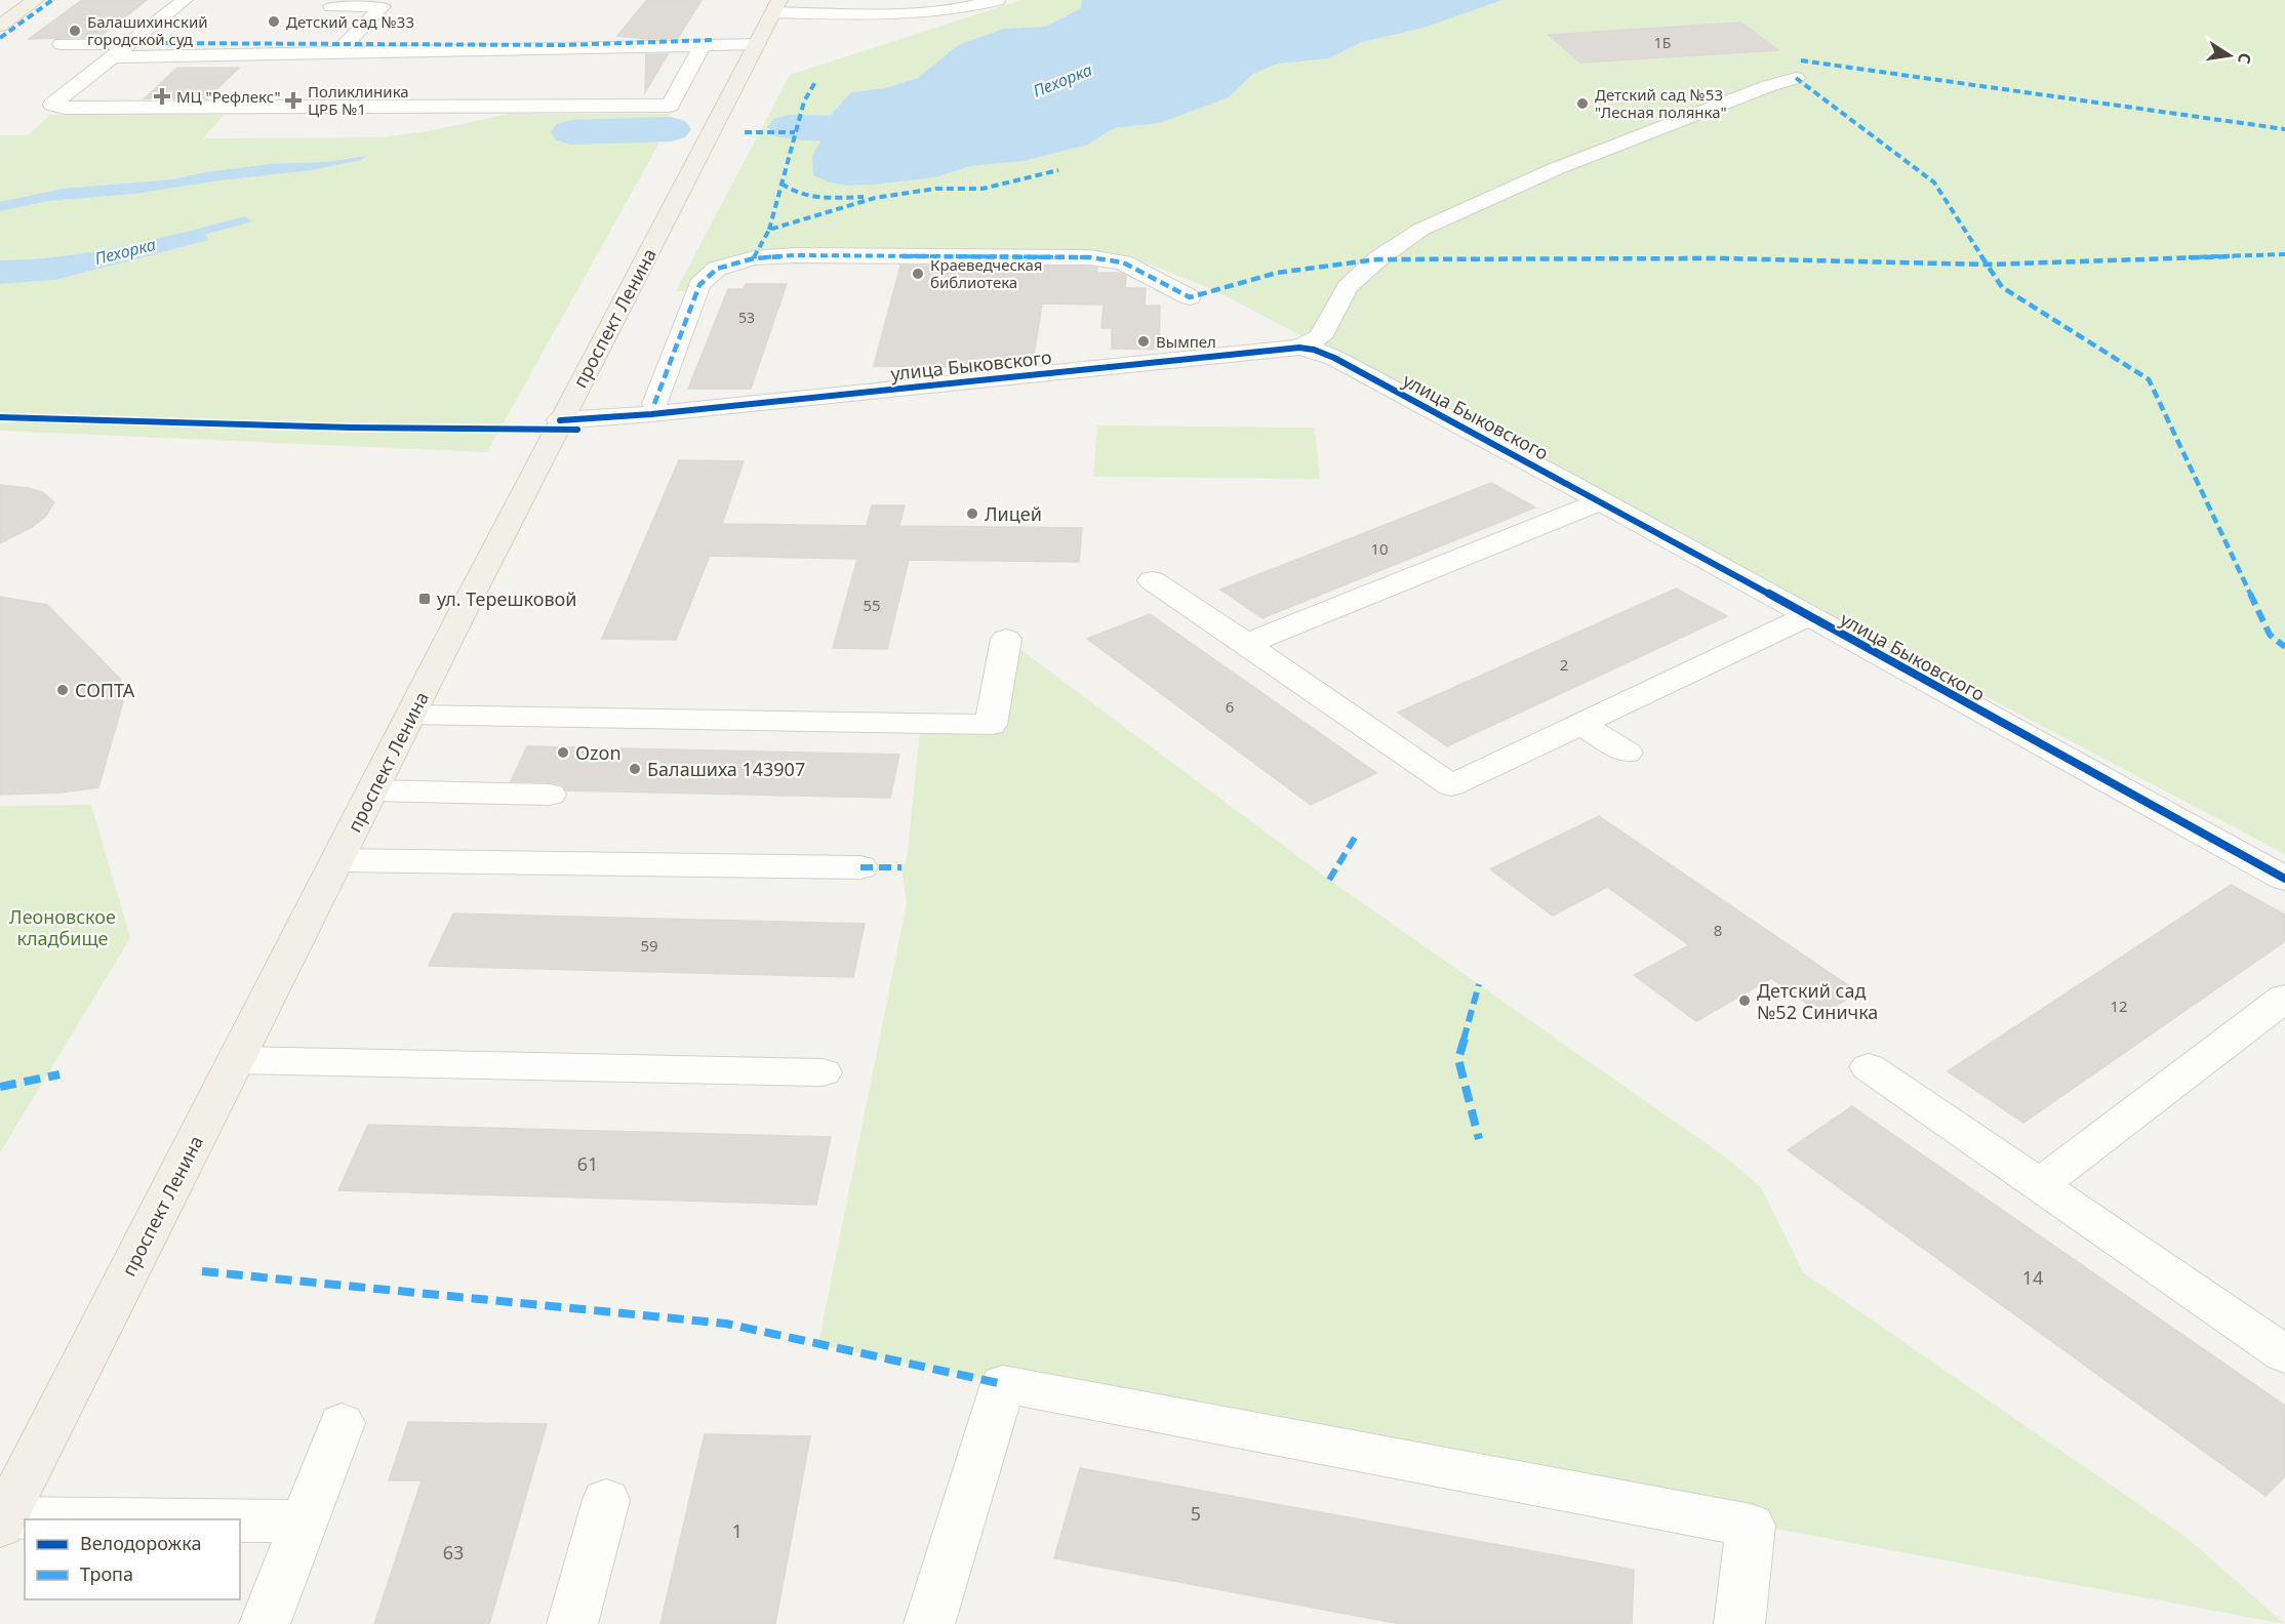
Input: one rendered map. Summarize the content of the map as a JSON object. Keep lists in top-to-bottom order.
{
  "streets": {
    "main road": ["проспект Ленина"],
    "street": ["улица Быковского"]
  },
  "crossings": [
    ["проспект Ленина", "улица Быковского"]
  ],
  "water": ["Пехорка"],
  "parks": ["Леоновское кладбище"],
  "places": {
    "other": [
      "Детский сад №33",
      "Балашихинский городской суд",
      "Детский сад №53 \"Лесная полянка\"",
      "Краеведческая библиотека",
      "Вымпел",
      "Лицей",
      "СОПТА",
      "Ozon",
      "Балашиха 143907",
      "Детский сад №52 Синичка"
    ],
    "health": ["МЦ \"Рефлекс\"", "Поликлиника ЦРБ №1"],
    "transit": ["ул. Терешковой"]
  },
  "house_numbers": [
    "1Б",
    "53",
    "10",
    "55",
    "2",
    "6",
    "8",
    "59",
    "12",
    "61",
    "14",
    "5",
    "1",
    "63"
  ],
  "legend": ["Велодорожка", "Тропа"],
  "north": "right"
}
